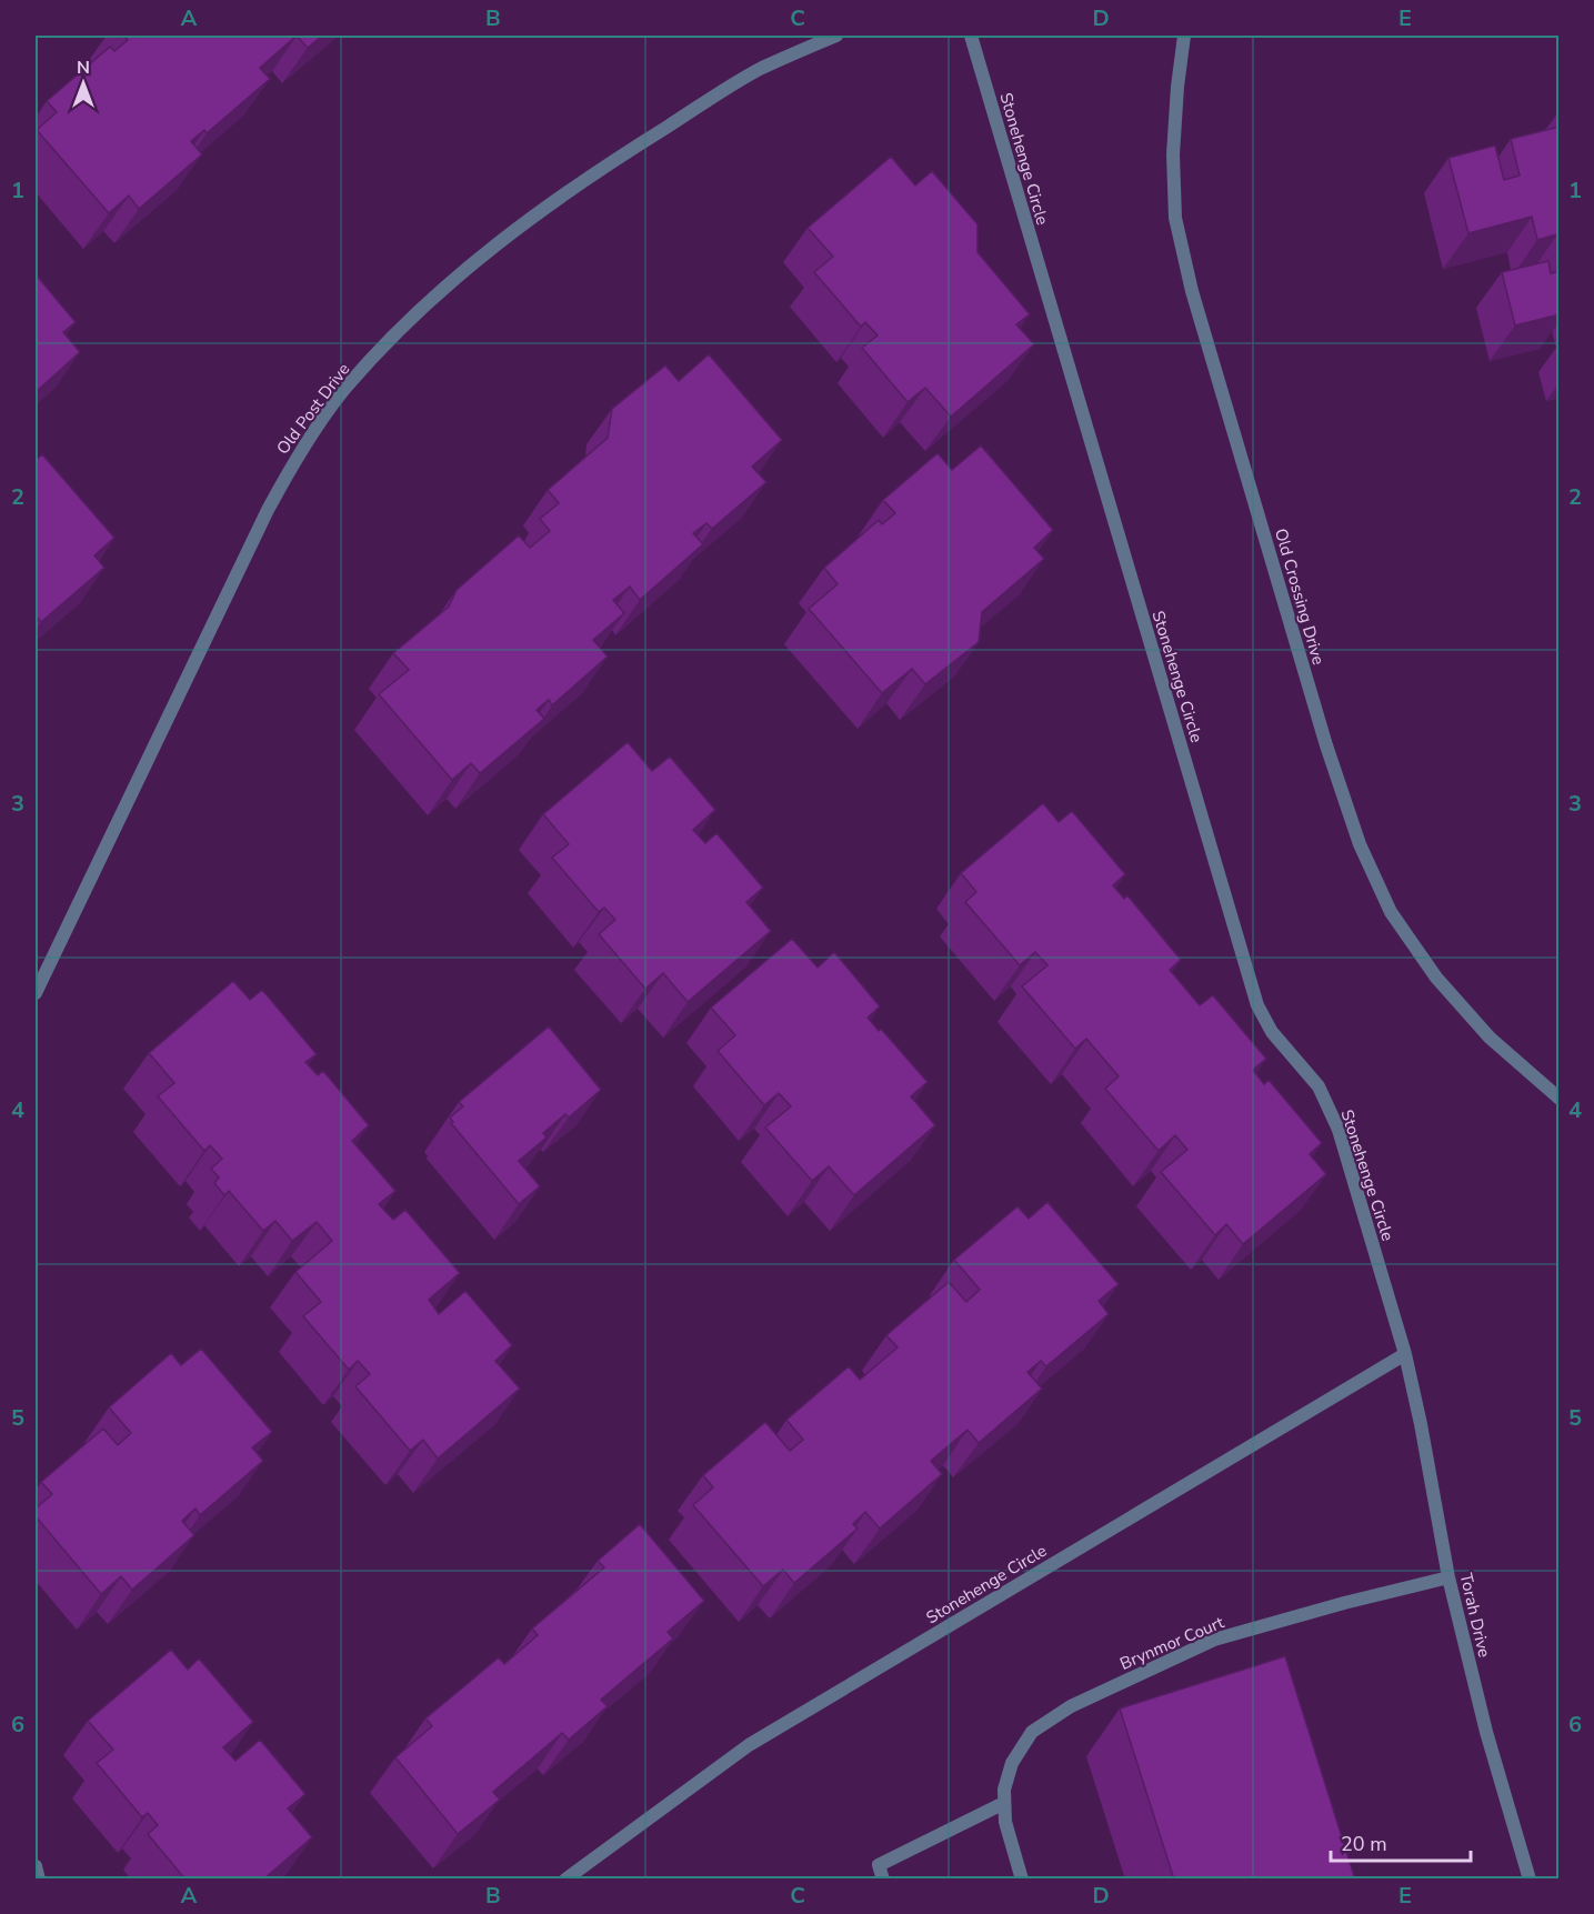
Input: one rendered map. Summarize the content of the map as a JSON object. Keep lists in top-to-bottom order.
{
  "streets": {
    "street": [
      "Stonehenge Circle",
      "Old Post Drive",
      "Old Crossing Drive",
      "Torah Drive",
      "Brynmor Court"
    ]
  },
  "crossings": [
    ["Stonehenge Circle", "Torah Drive"],
    ["Torah Drive", "Brynmor Court"]
  ],
  "scale_bar": "20 m",
  "north": "top",
  "grid": {
    "columns": [
      "A",
      "B",
      "C",
      "D",
      "E"
    ],
    "rows": [
      "1",
      "2",
      "3",
      "4",
      "5",
      "6"
    ]
  }
}
